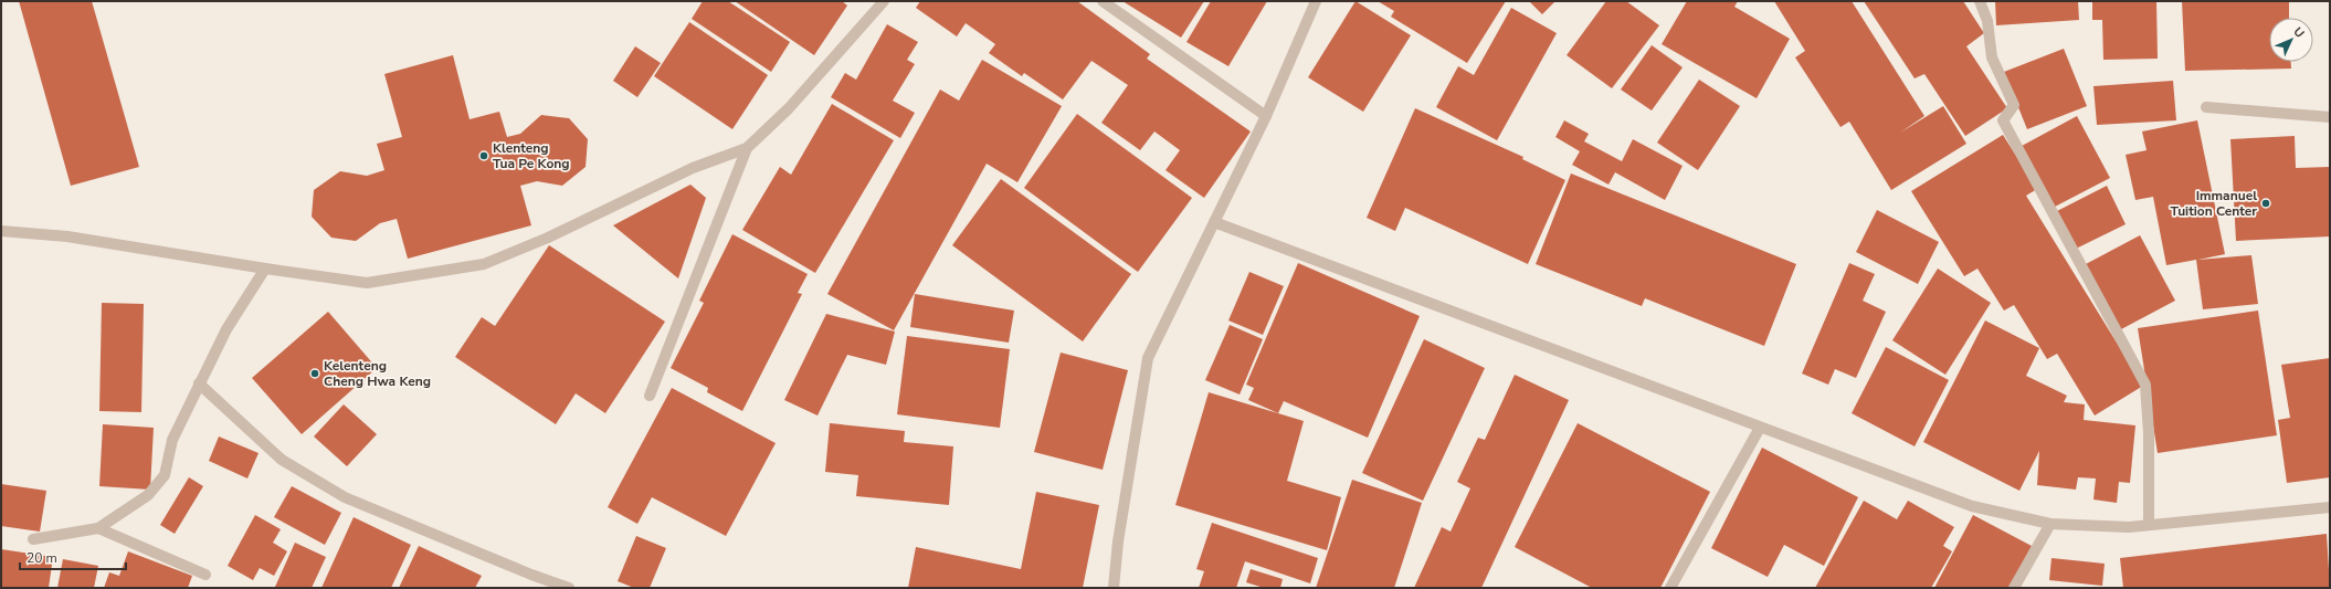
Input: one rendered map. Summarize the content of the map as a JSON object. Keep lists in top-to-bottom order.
{
  "places": ["Klenteng Tua Pe Kong", "Immanuel Tuition Center", "Kelenteng Cheng Hwa Keng"],
  "scale_bar": "20 m",
  "north": "top right"
}
